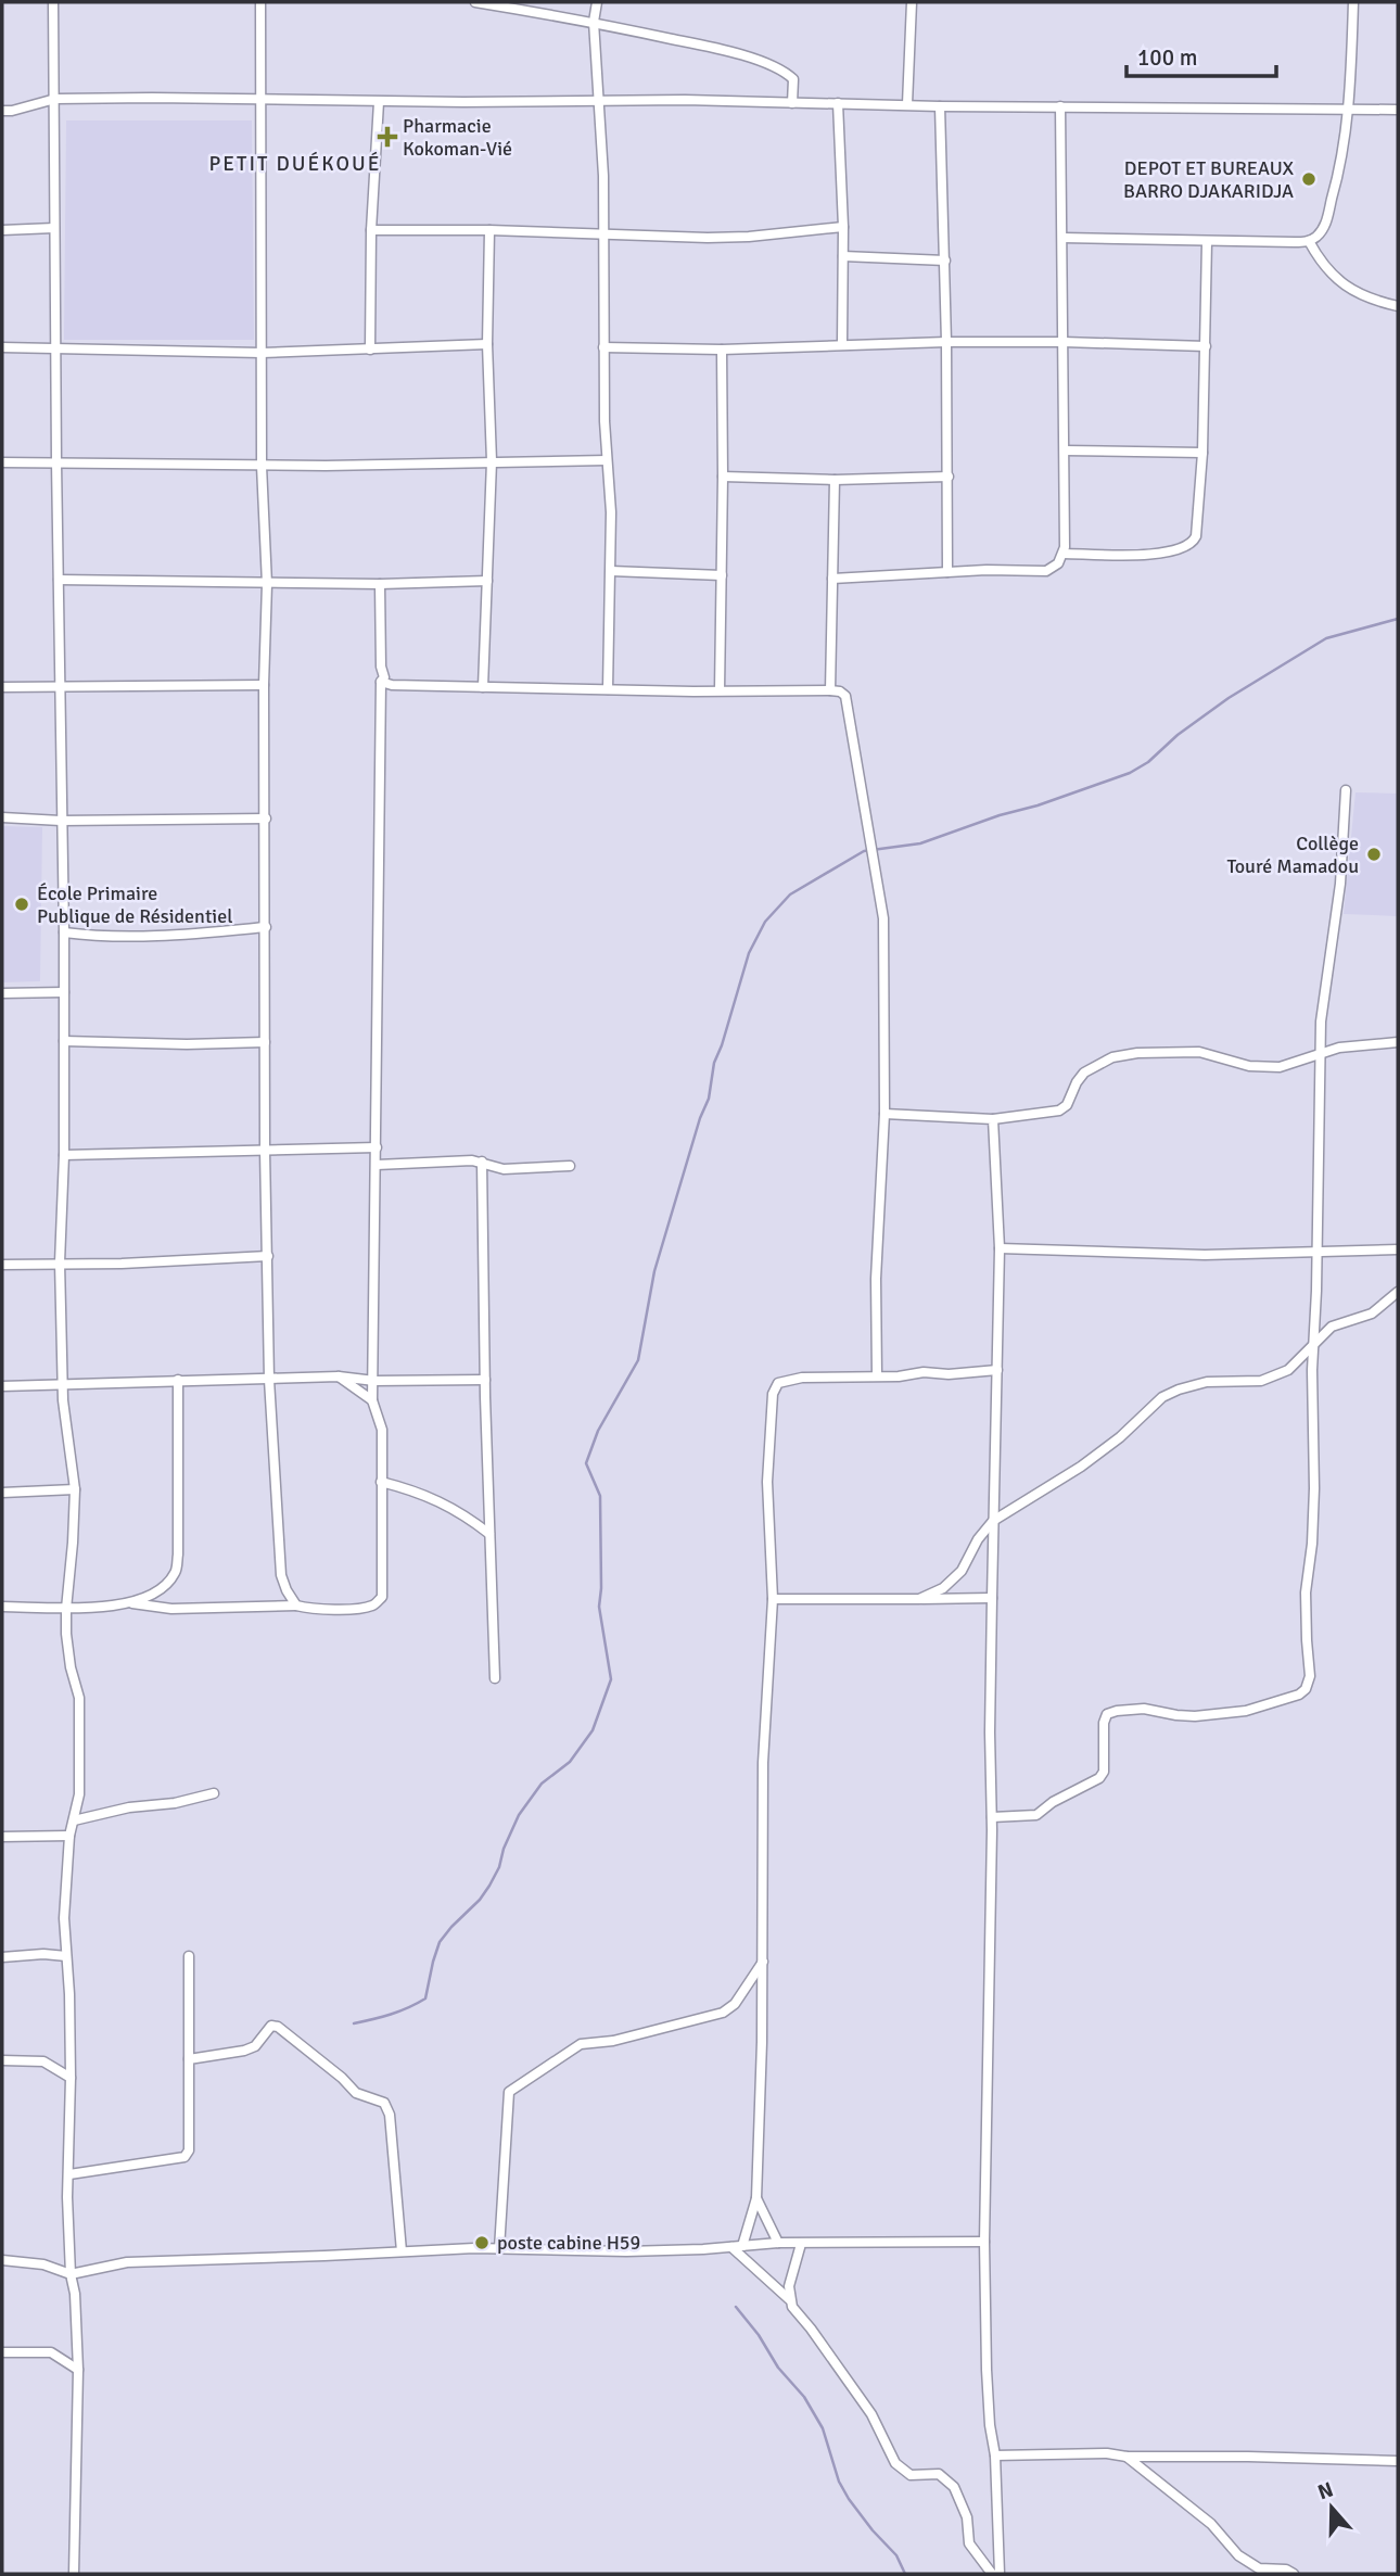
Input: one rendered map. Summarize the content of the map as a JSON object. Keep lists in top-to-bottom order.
{
  "districts": ["PETIT DUÉKOUÉ"],
  "places": {
    "health": ["Pharmacie Kokoman-Vié"],
    "other": [
      "DEPOT ET BUREAUX BARRO DJAKARIDJA",
      "Collège Touré Mamadou",
      "École Primaire Publique de Résidentiel",
      "poste cabine H59"
    ]
  },
  "scale_bar": "100 m",
  "north": "top"
}
